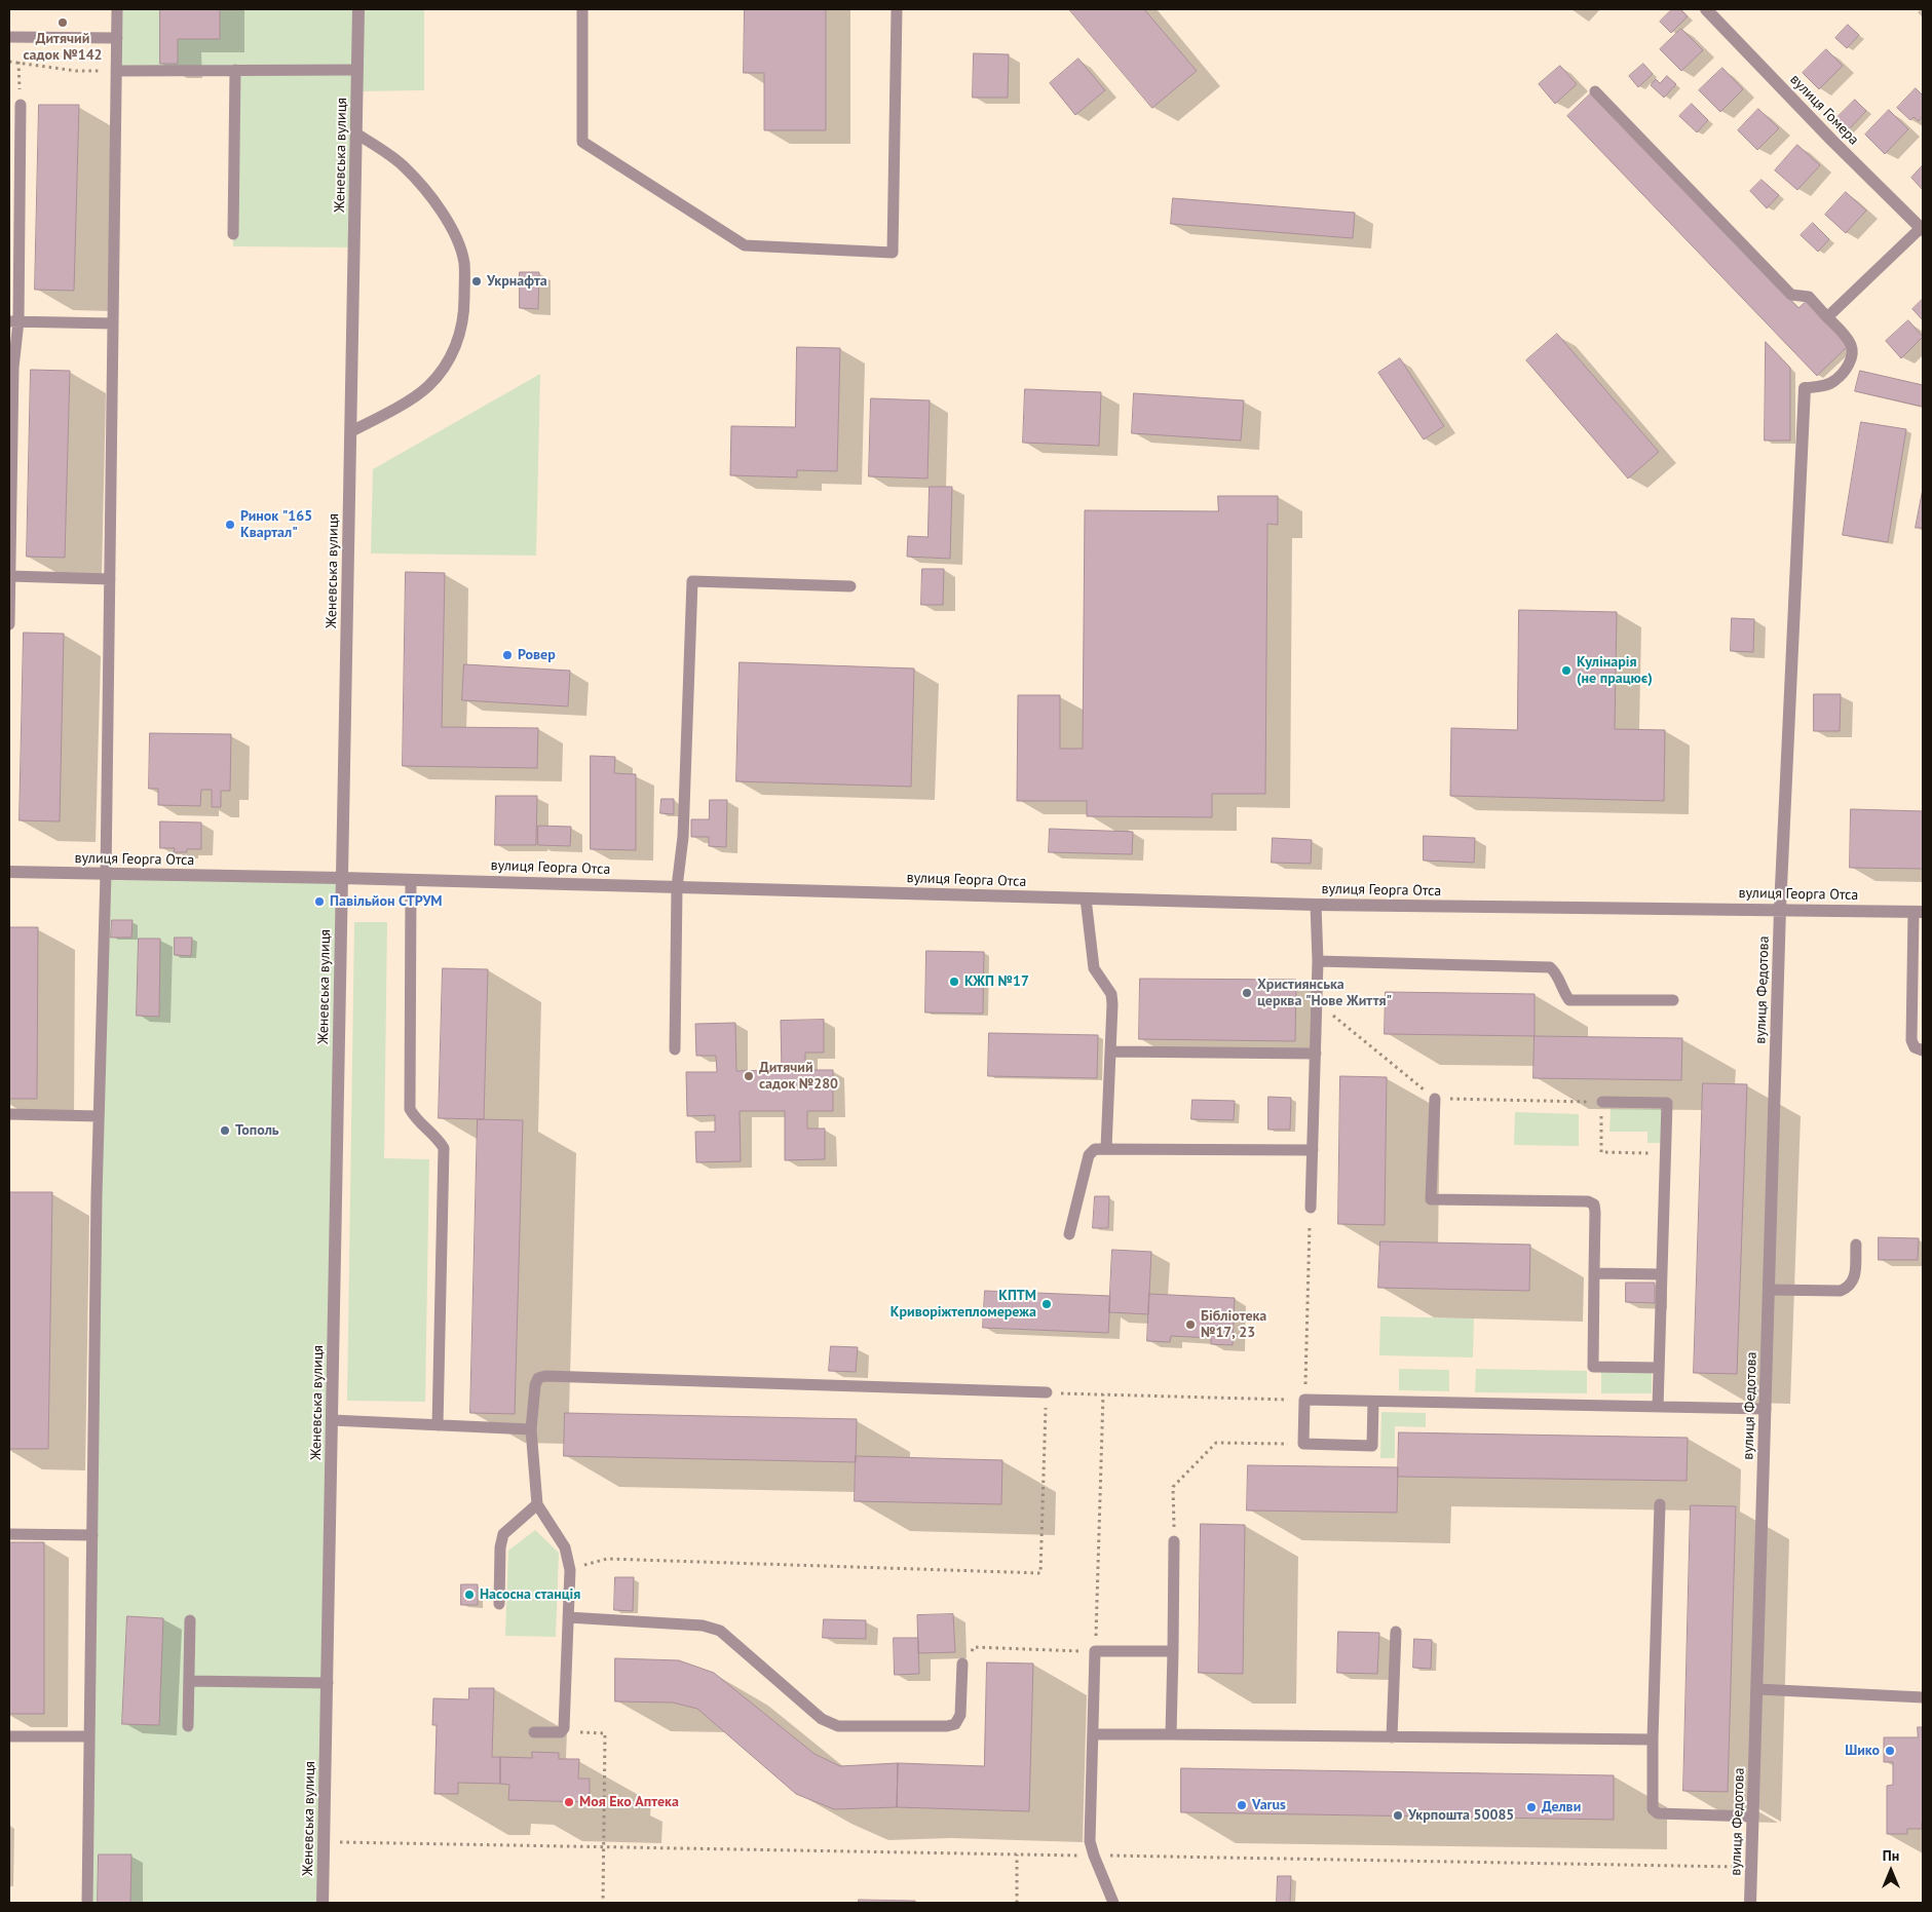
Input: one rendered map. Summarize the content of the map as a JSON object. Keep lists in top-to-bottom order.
{
  "streets": {
    "street": [
      "вулиця Гомера",
      "Женевська вулиця",
      "вулиця Георга Отса",
      "вулиця Федотова"
    ]
  },
  "crossings": [
    ["Женевська вулиця", "вулиця Георга Отса"],
    ["вулиця Георга Отса", "вулиця Федотова"]
  ],
  "places": [
    "Дитячий садок №142",
    "Укрнафта",
    "Ринок \"165 Квартал\"",
    "Ровер",
    "Кулінарія (не працює)",
    "Павільйон СТРУМ",
    "КЖП №17",
    "Християнська церква \"Нове Життя\"",
    "Дитячий садок №280",
    "Тополь",
    "КПТМ Криворіжтепломережа",
    "Бібліотека №17, 23",
    "Насосна станція",
    "Шико",
    "Моя Еко Аптека",
    "Varus",
    "Делви",
    "Укрпошта 50085"
  ],
  "north": "top"
}
